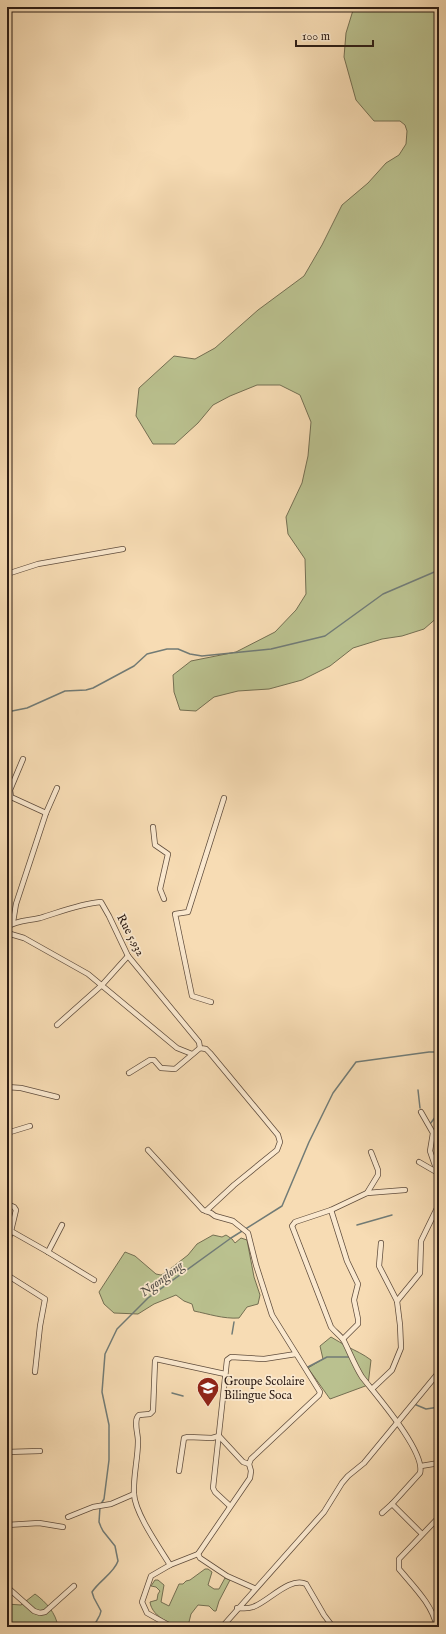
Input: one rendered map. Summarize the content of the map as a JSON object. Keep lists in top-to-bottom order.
{
  "streets": {
    "street": ["Rue 5.932"]
  },
  "water": ["Ngonglong"],
  "places": {
    "school or university": ["Groupe Scolaire Bilingue Soca"]
  },
  "scale_bar": "100 m"
}
